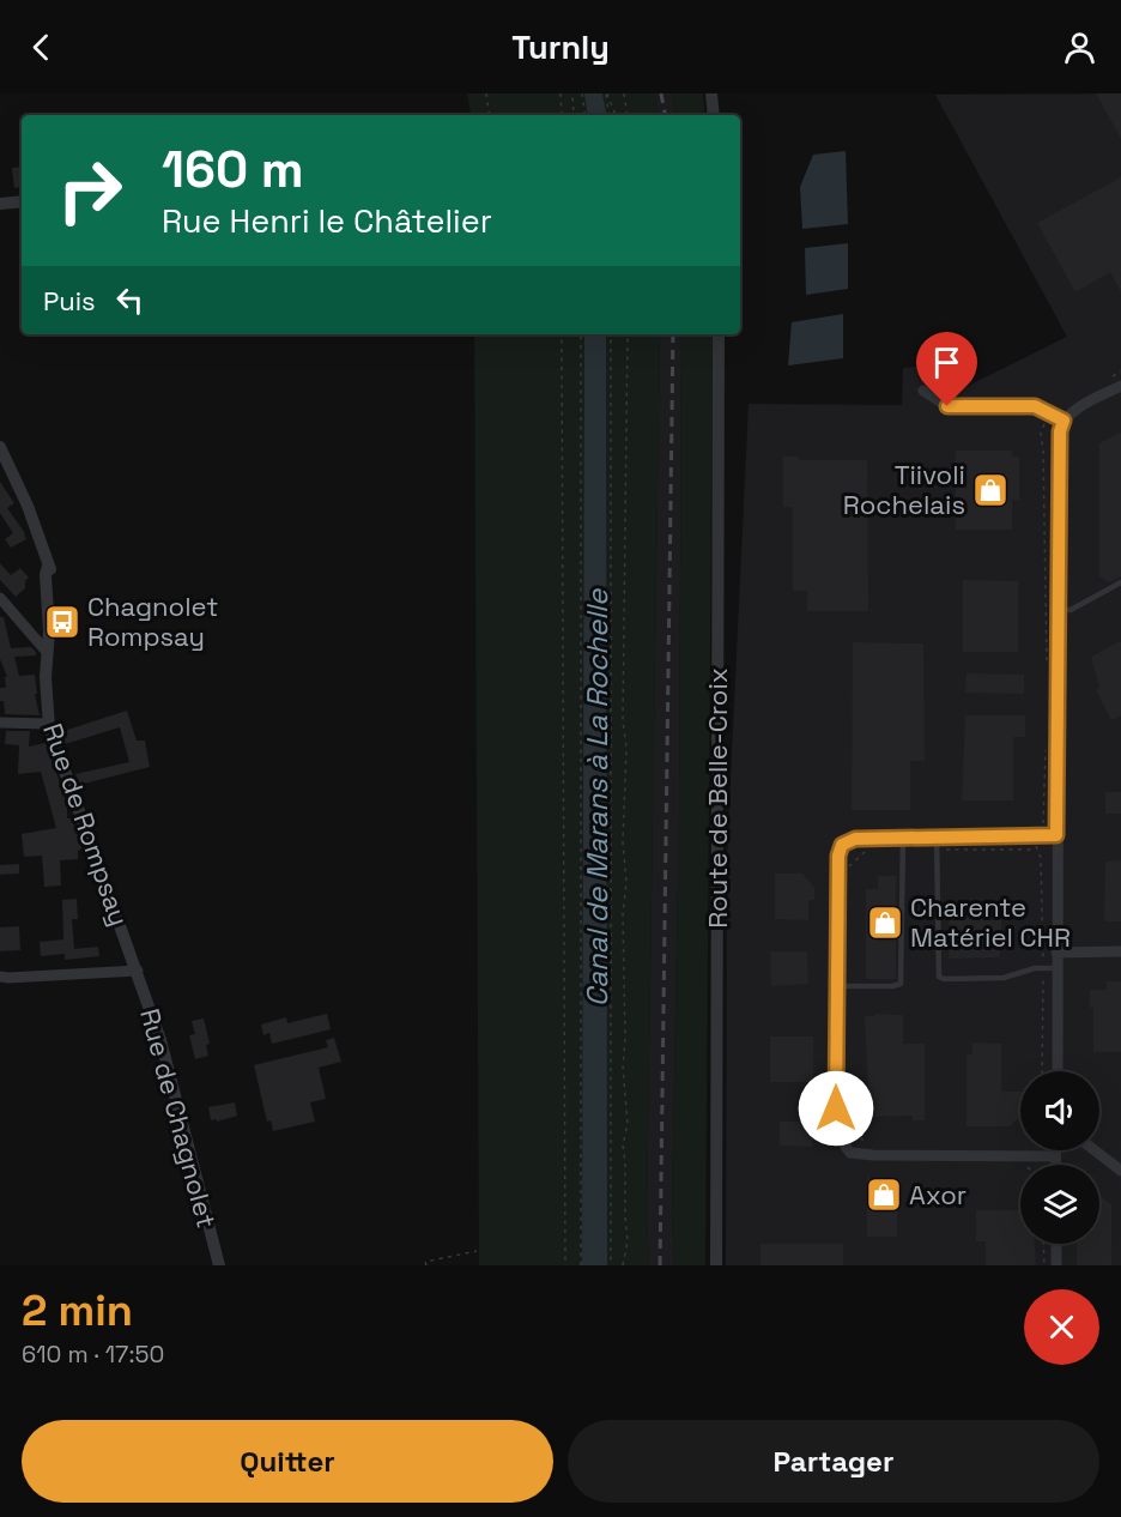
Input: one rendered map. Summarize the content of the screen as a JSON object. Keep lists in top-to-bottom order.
{
  "streets": {
    "street": ["Route de Belle-Croix", "Rue de Rompsay", "Rue de Chagnolet"]
  },
  "crossings": [
    ["Rue de Rompsay", "Rue de Chagnolet"]
  ],
  "water": ["Canal de Marans à La Rochelle"],
  "places": {
    "shop": ["Tiivoli Rochelais", "Charente Matériel CHR", "Axor"],
    "bus stop": ["Chagnolet Rompsay"]
  },
  "page": {
    "header": "Turnly",
    "turn": ["160 m", "Rue Henri le Châtelier"],
    "then": "Puis",
    "heading": ["2 min", "610 m · 17:50"],
    "buttons": ["Quitter", "Partager"]
  }
}
